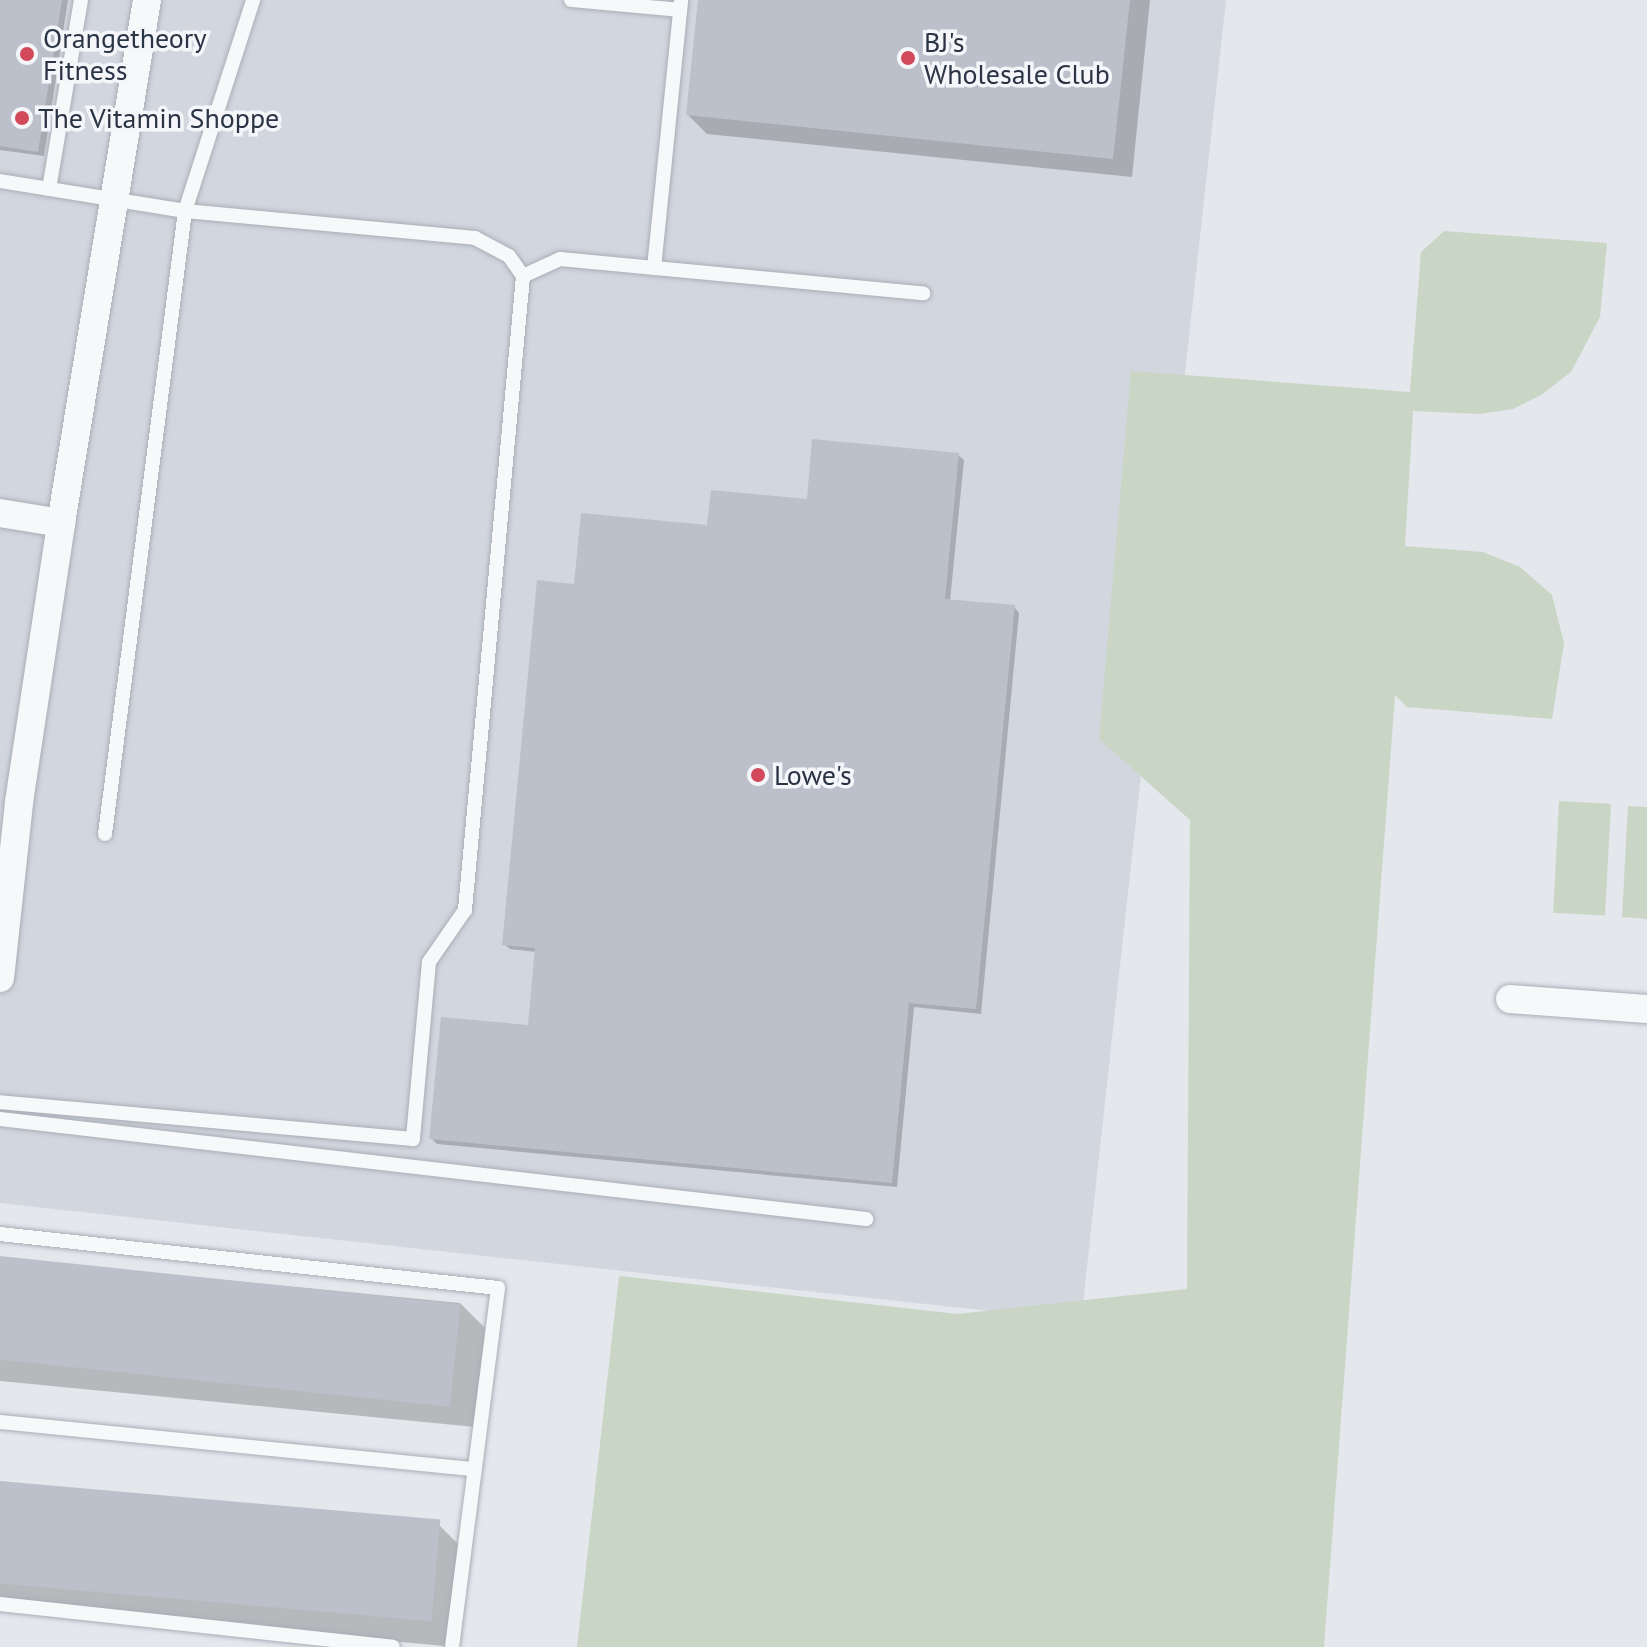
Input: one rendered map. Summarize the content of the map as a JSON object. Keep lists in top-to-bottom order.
{
  "places": [
    "Orangetheory Fitness",
    "BJ's Wholesale Club",
    "The Vitamin Shoppe",
    "Lowe's"
  ]
}
